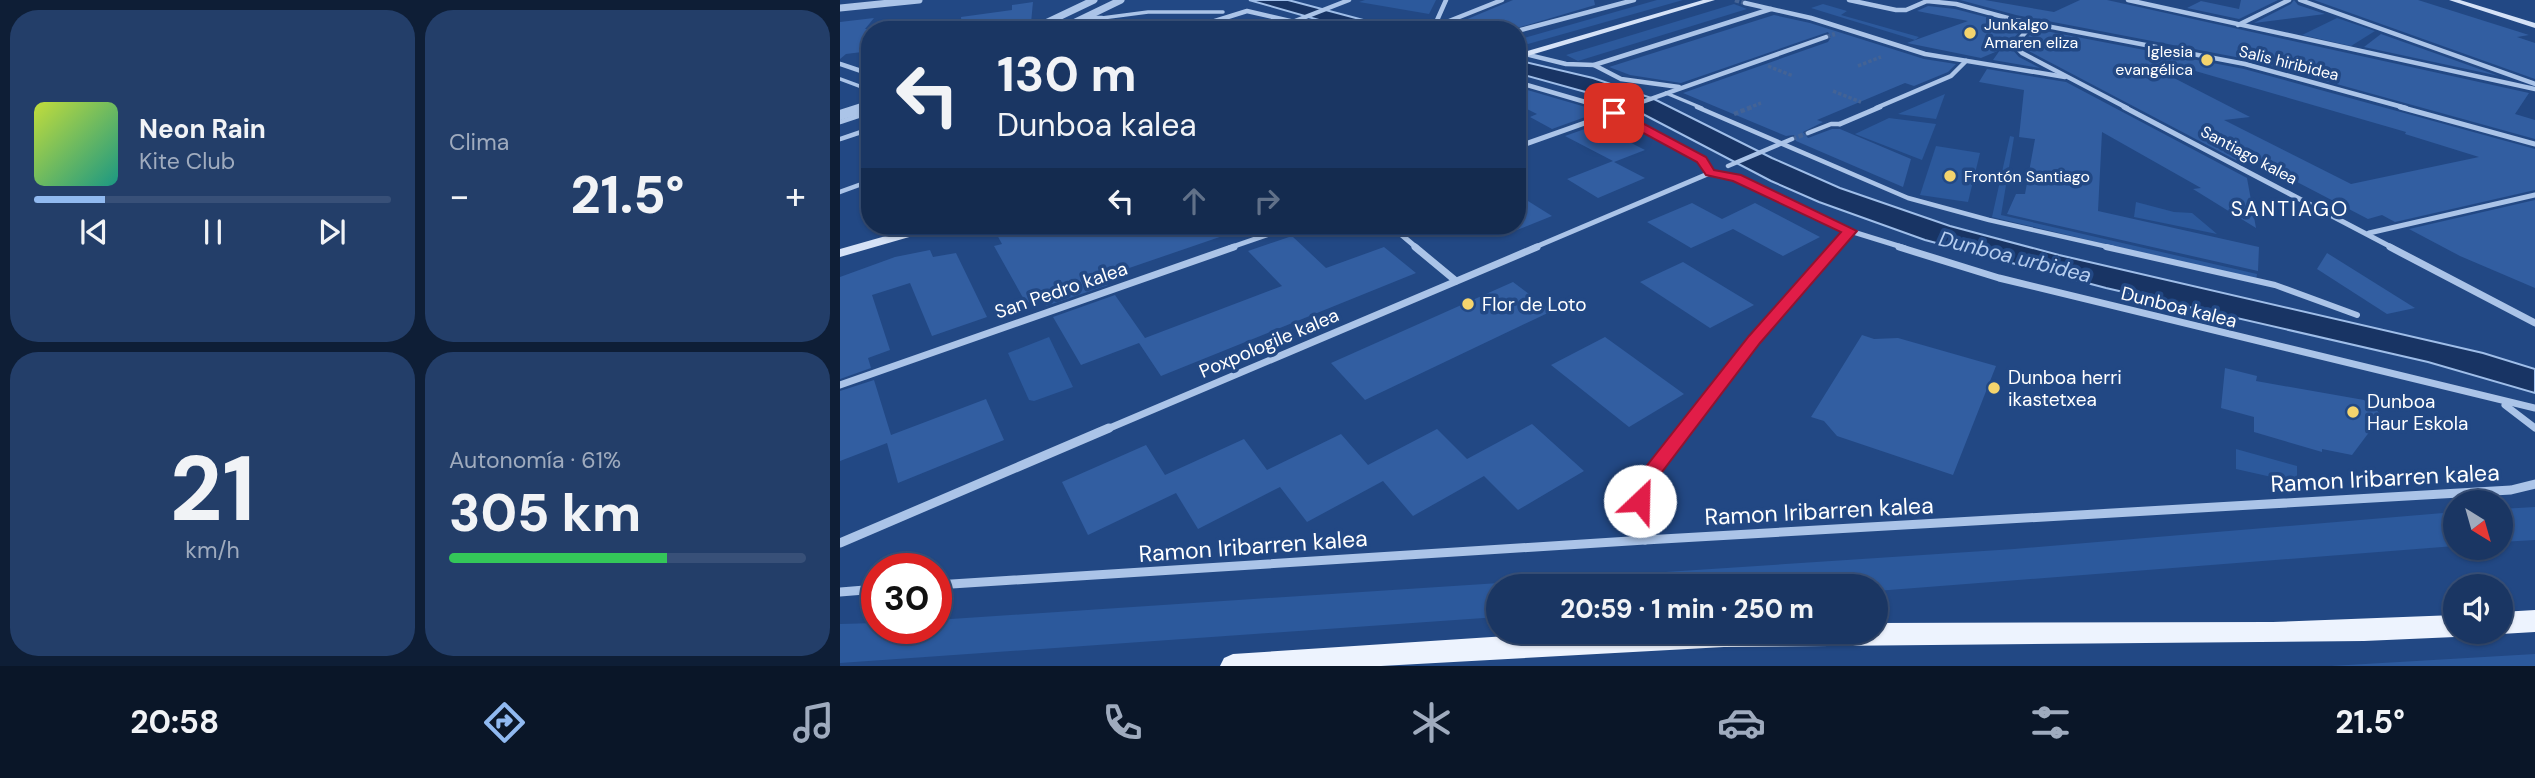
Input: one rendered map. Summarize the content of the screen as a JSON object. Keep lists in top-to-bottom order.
{
  "streets": {
    "street": [
      "Salis hiribidea",
      "Santiago kalea",
      "San Pedro kalea",
      "Dunboa kalea",
      "Poxpologile kalea",
      "Ramon Iribarren kalea"
    ]
  },
  "crossings": [
    ["Salis hiribidea", "Santiago kalea"],
    ["Dunboa kalea", "Poxpologile kalea"]
  ],
  "districts": ["SANTIAGO"],
  "water": ["Dunboa urbidea"],
  "places": [
    "Junkalgo Amaren eliza",
    "Iglesia evangélica",
    "Frontón Santiago",
    "Flor de Loto",
    "Dunboa herri ikastetxea",
    "Dunboa Haur Eskola"
  ],
  "north": "bottom right",
  "page": {
    "tile": [
      "Clima",
      ["21", "km/h"],
      ["Autonomía · 61%", "305 km"]
    ],
    "turn": ["130 m", "Dunboa kalea"],
    "song": ["Neon Rain", "Kite Club"],
    "heat": ["−", "21.5°", "+"],
    "limit": "30",
    "trip": "20:59 · 1 min · 250 m",
    "tabs": ["20:58", "21.5°"]
  }
}
